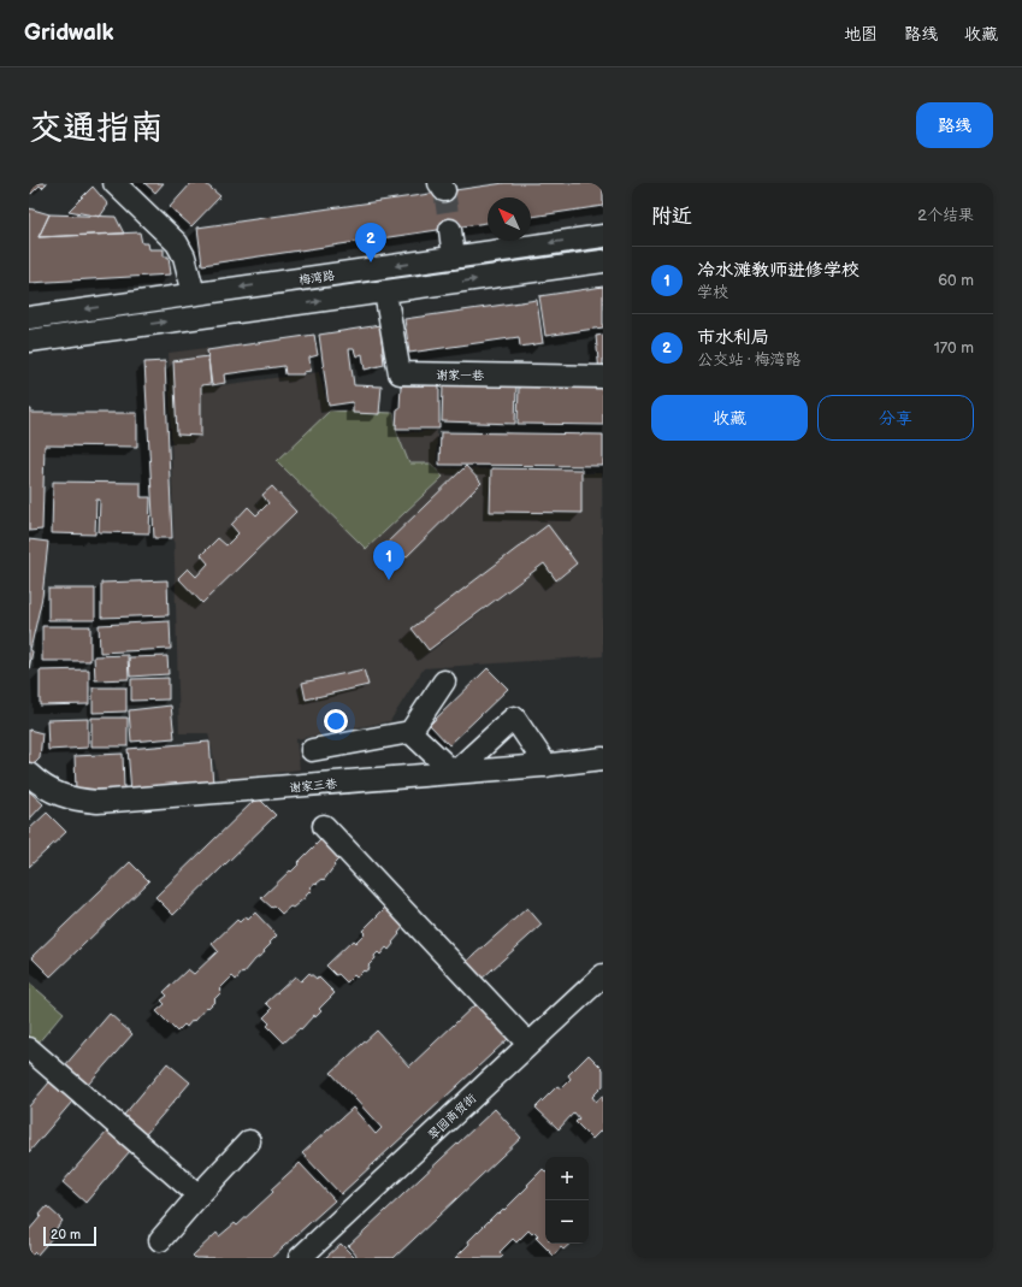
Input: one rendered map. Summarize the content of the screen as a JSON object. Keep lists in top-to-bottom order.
{
  "streets": {
    "street": [
      "梅湾路",
      "谢家一巷",
      "谢家三巷",
      "翠园商贸街"
    ]
  },
  "crossings": [
    ["梅湾路", "谢家一巷"]
  ],
  "scale_bar": "20 m",
  "north": "top left",
  "page": {
    "header": "Gridwalk",
    "nav": ["地图", "路线", "收藏"],
    "buttons": [
      "路线",
      ["收藏", "分享"]
    ],
    "title": "交通指南",
    "heading": ["附近", "2个结果"],
    "pins": ["2", "1"],
    "list": [
      {
        "mark": "1",
        "name": "冷水滩教师进修学校",
        "note": "学校",
        "value": "60 m"
      },
      {
        "mark": "2",
        "name": "市水利局",
        "note": "公交站 · 梅湾路",
        "value": "170 m"
      }
    ],
    "map_buttons": ["+", "−"],
    "scale": "20 m"
  }
}
